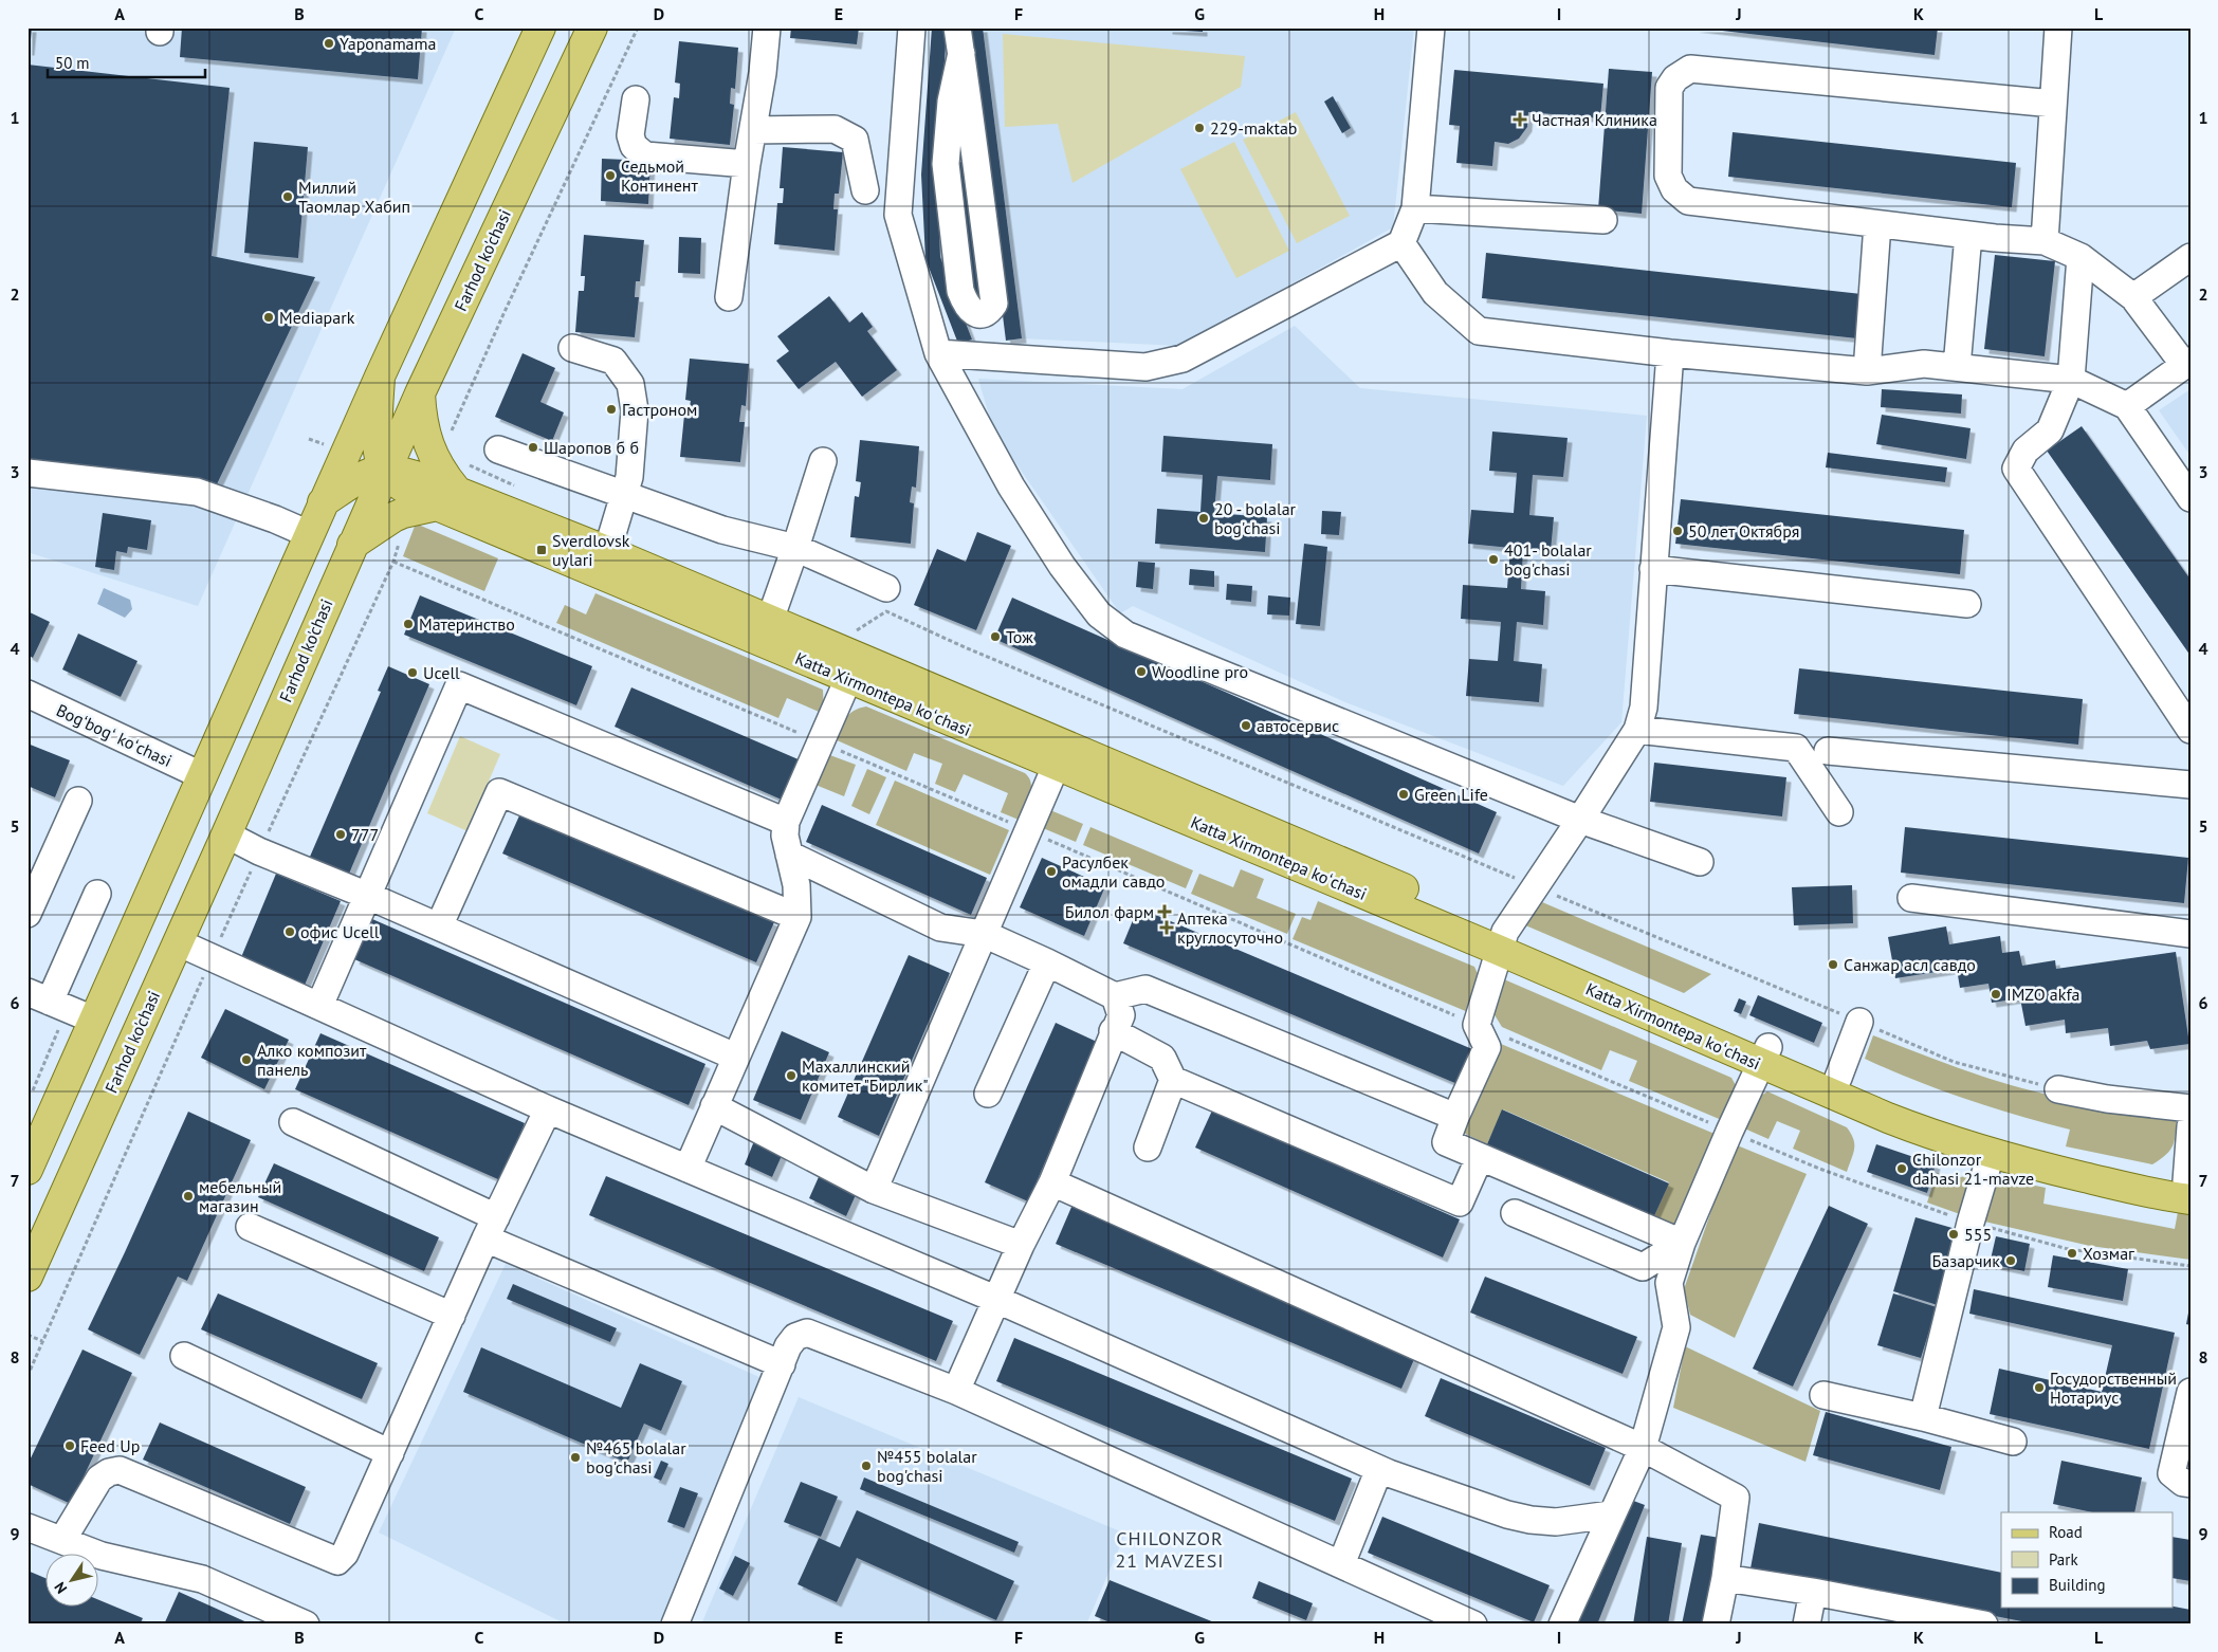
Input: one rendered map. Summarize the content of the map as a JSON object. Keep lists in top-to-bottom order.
{
  "streets": {
    "main road": ["Farhod ko'chasi", "Katta Xirmontepa koʻchasi"],
    "street": ["Bogʻbogʻ koʻchasi"]
  },
  "crossings": [
    ["Farhod ko'chasi", "Katta Xirmontepa koʻchasi"]
  ],
  "districts": ["CHILONZOR 21 MAVZESI"],
  "places": {
    "other": [
      "Yaponamama",
      "229-maktab",
      "Седьмой Континент",
      "Миллий Таомлар Хабип",
      "Mediapark",
      "Гастроном",
      "Шаропов б б",
      "20 - bolalar bog'chasi",
      "50 лет Октября",
      "401- bolalar bog'chasi",
      "Материнство",
      "Тож",
      "Woodline pro",
      "Ucell",
      "автосервис",
      "Green Life",
      "777",
      "Расулбек омадли савдо",
      "офис Ucell",
      "Санжар асл савдо",
      "IMZO akfa",
      "Алко композит панель",
      "Махаллинский комитет \"Бирлик\"",
      "Chilonzor dahasi 21-mavze",
      "мебельный магазин",
      "555",
      "Хозмаг",
      "Базарчик",
      "Госудорственный Нотариус",
      "Feed Up",
      "№465 bolalar bog'chasi",
      "№455 bolalar bog'chasi"
    ],
    "health": ["Частная Клиника", "Билол фарм", "Аптека круглосуточно"],
    "transit": ["Sverdlovsk uylari"]
  },
  "legend": ["Road", "Park", "Building"],
  "scale_bar": "50 m",
  "north": "bottom left",
  "grid": {
    "columns": [
      "A",
      "B",
      "C",
      "D",
      "E",
      "F",
      "G",
      "H",
      "I",
      "J",
      "K",
      "L"
    ],
    "rows": [
      "1",
      "2",
      "3",
      "4",
      "5",
      "6",
      "7",
      "8",
      "9"
    ]
  }
}
